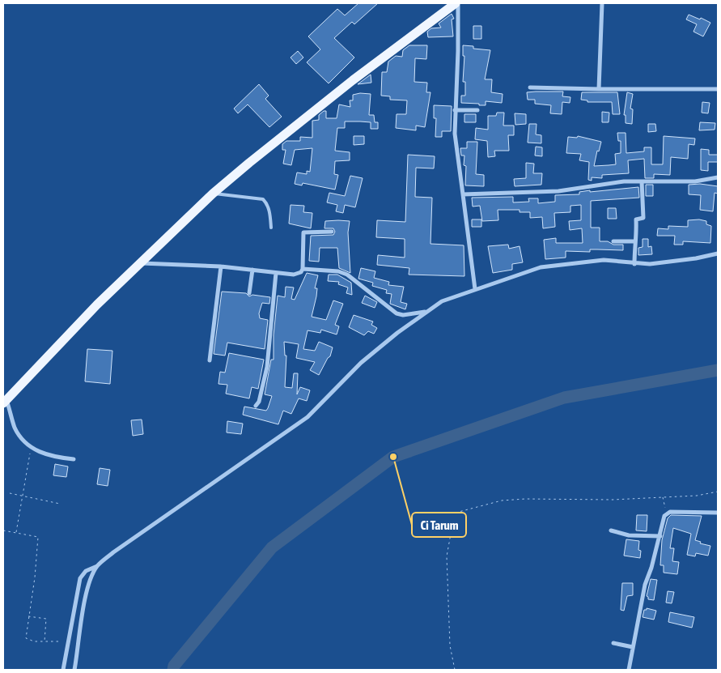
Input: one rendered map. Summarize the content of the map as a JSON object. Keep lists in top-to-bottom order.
{
  "places": ["Ci Tarum"]
}
